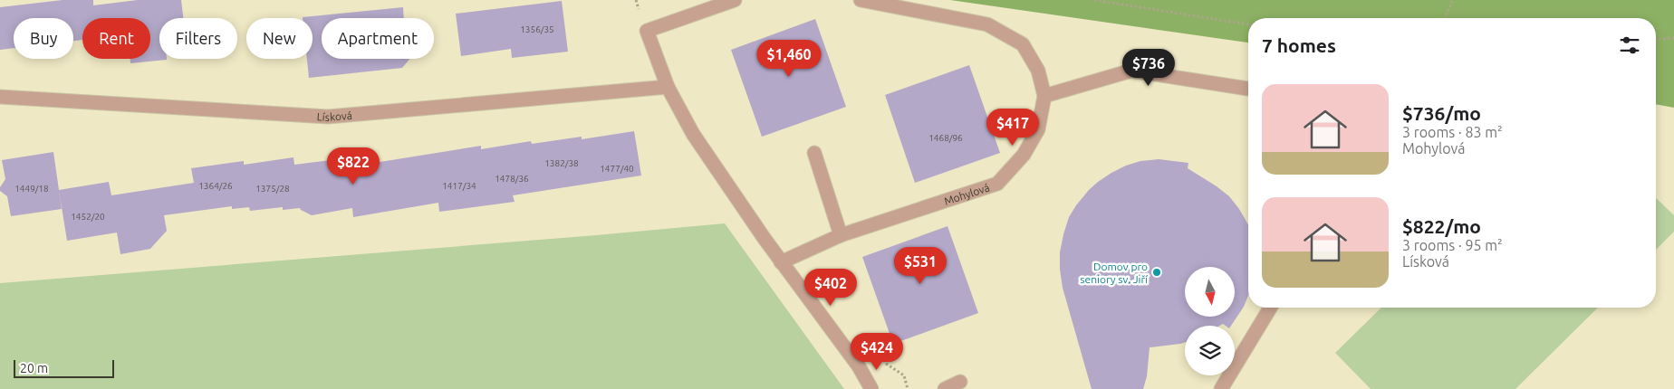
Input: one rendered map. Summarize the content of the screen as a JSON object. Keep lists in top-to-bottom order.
{
  "streets": {
    "street": ["Lísková", "Mohylová"]
  },
  "places": ["Domov pro seniory sv. Jiří"],
  "house_numbers": [
    "1356/35",
    "1468/96",
    "1382/38",
    "1477/40",
    "1478/36",
    "1364/26",
    "1417/34",
    "1449/18",
    "1375/28",
    "1452/20"
  ],
  "scale_bar": "20 m",
  "north": "bottom",
  "page": {
    "chip": [
      "Buy",
      "Rent",
      "Filters",
      "New",
      "Apartment"
    ],
    "heading": "7 homes",
    "price": [
      "$1,460",
      "$736",
      "$417",
      "$822",
      "$531",
      "$402",
      "$424"
    ],
    "list": [
      {
        "name": "$736/mo",
        "note": "3 rooms · 83 m² · Mohylová"
      },
      {
        "name": "$822/mo",
        "note": "3 rooms · 95 m² · Lísková"
      }
    ],
    "scale": "20 m"
  }
}
